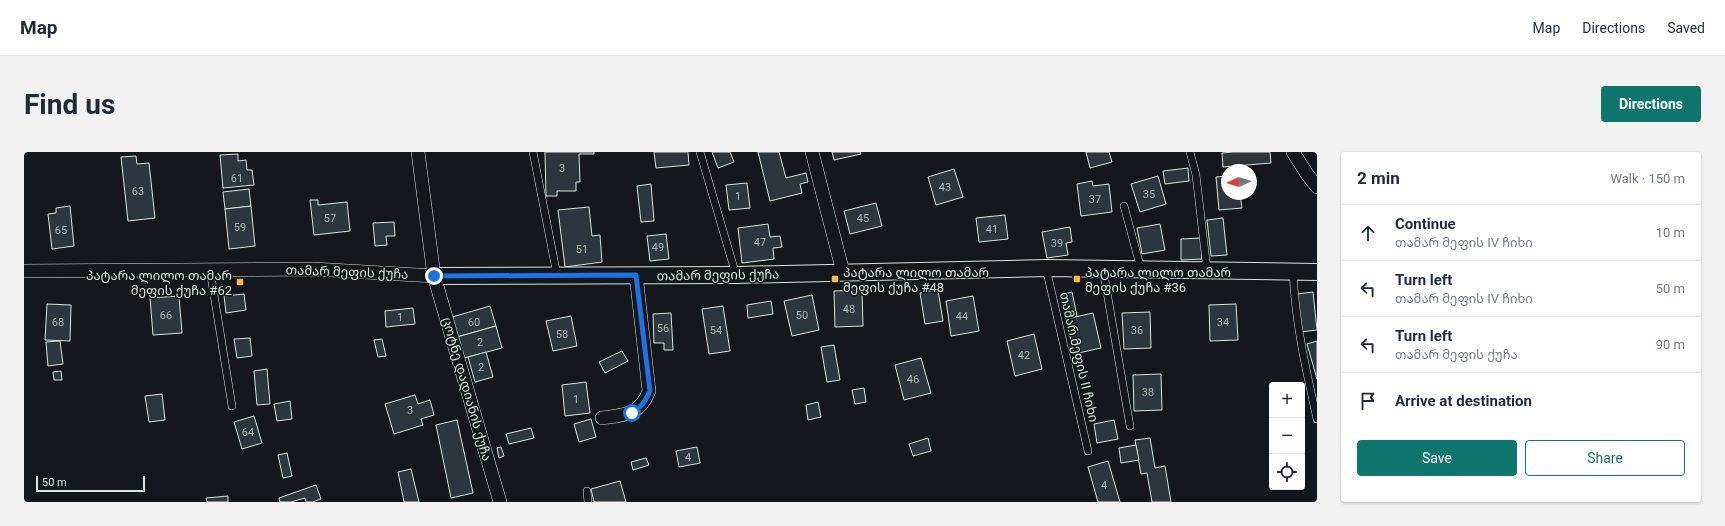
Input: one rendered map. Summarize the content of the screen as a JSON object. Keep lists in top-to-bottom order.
{
  "streets": {
    "street": ["თამარ მეფის ქუჩა", "ცოტნე დადიანის ქუჩა"],
    "lane": ["თამარ მეფის II ჩიხი"]
  },
  "crossings": [
    ["თამარ მეფის ქუჩა", "თამარ მეფის II ჩიხი"],
    ["თამარ მეფის ქუჩა", "ცოტნე დადიანის ქუჩა"]
  ],
  "places": {
    "transit": ["პატარა ლილო თამარ მეფის ქუჩა #48", "პატარა ლილო თამარ მეფის ქუჩა #36", "პატარა ლილო თამარ მეფის ქუჩა #62"]
  },
  "house_numbers": [
    "3",
    "61",
    "43",
    "63",
    "35",
    "1",
    "37",
    "57",
    "45",
    "59",
    "41",
    "65",
    "47",
    "39",
    "49",
    "51",
    "48",
    "66",
    "50",
    "44",
    "1",
    "68",
    "60",
    "34",
    "56",
    "54",
    "36",
    "58",
    "2",
    "42",
    "2",
    "46",
    "38",
    "1",
    "3",
    "64",
    "4",
    "4"
  ],
  "scale_bar": "50 m",
  "north": "left",
  "page": {
    "header": "Map",
    "nav": ["Map", "Directions", "Saved"],
    "buttons": [
      "Directions",
      ["Save", "Share"]
    ],
    "title": "Find us",
    "heading": ["2 min", "Walk · 150 m"],
    "list": [
      ["Continue", "თამარ მეფის IV ჩიხი", "10 m"],
      ["Turn left", "თამარ მეფის IV ჩიხი", "50 m"],
      ["Turn left", "თამარ მეფის ქუჩა", "90 m"],
      "Arrive at destination"
    ],
    "map_buttons": ["+", "−"],
    "scale": "50 m"
  }
}
